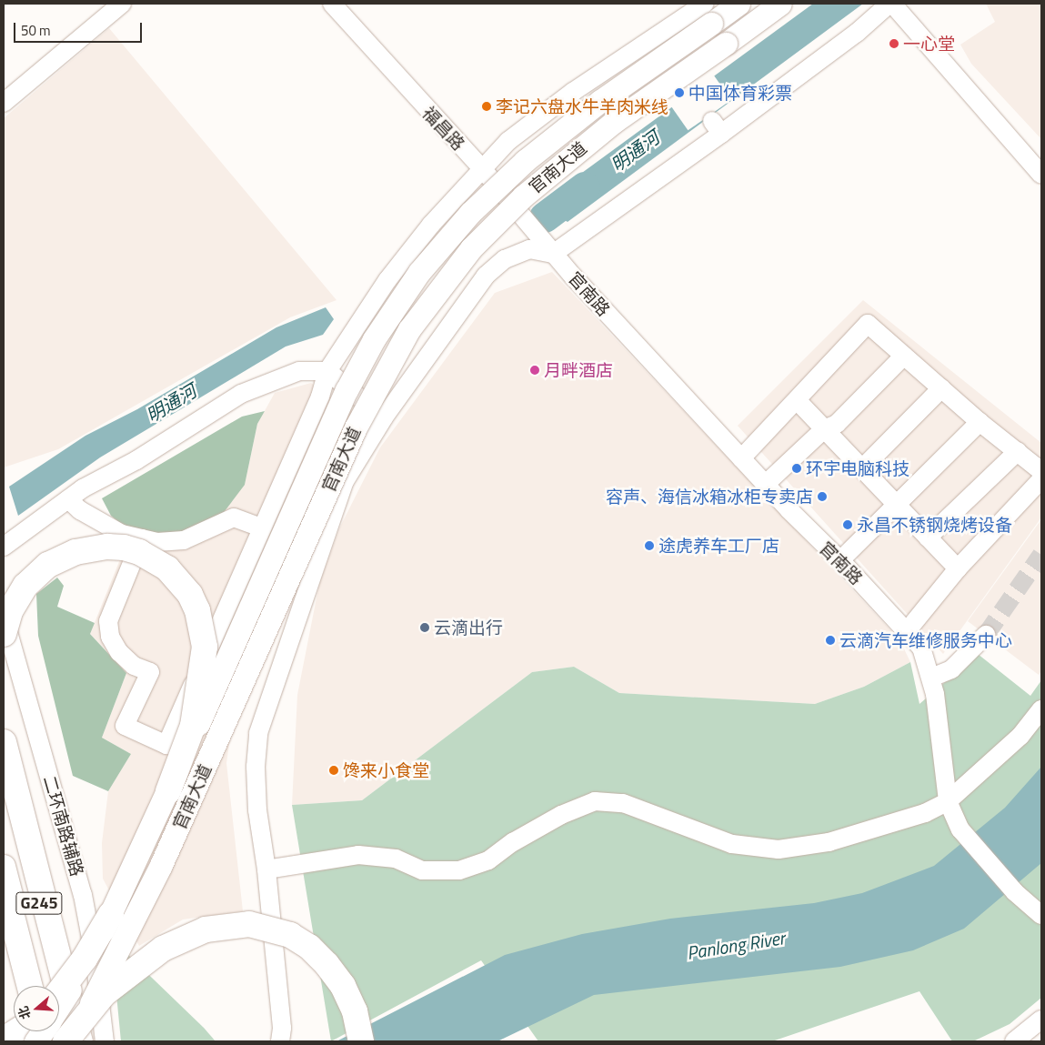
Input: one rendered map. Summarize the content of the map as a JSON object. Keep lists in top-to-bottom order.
{
  "streets": {
    "main road": ["官南大道", "G245"],
    "street": ["福昌路", "官南路", "二环南路辅路"]
  },
  "crossings": [
    ["福昌路", "官南路"]
  ],
  "water": ["明通河", "Panlong River"],
  "places": [
    "一心堂",
    "中国体育彩票",
    "李记六盘水牛羊肉米线",
    "月畔酒店",
    "环宇电脑科技",
    "容声、海信冰箱冰柜专卖店",
    "永昌不锈钢烧烤设备",
    "途虎养车工厂店",
    "云滴出行",
    "云滴汽车维修服务中心",
    "馋来小食堂"
  ],
  "scale_bar": "50 m",
  "north": "left"
}
